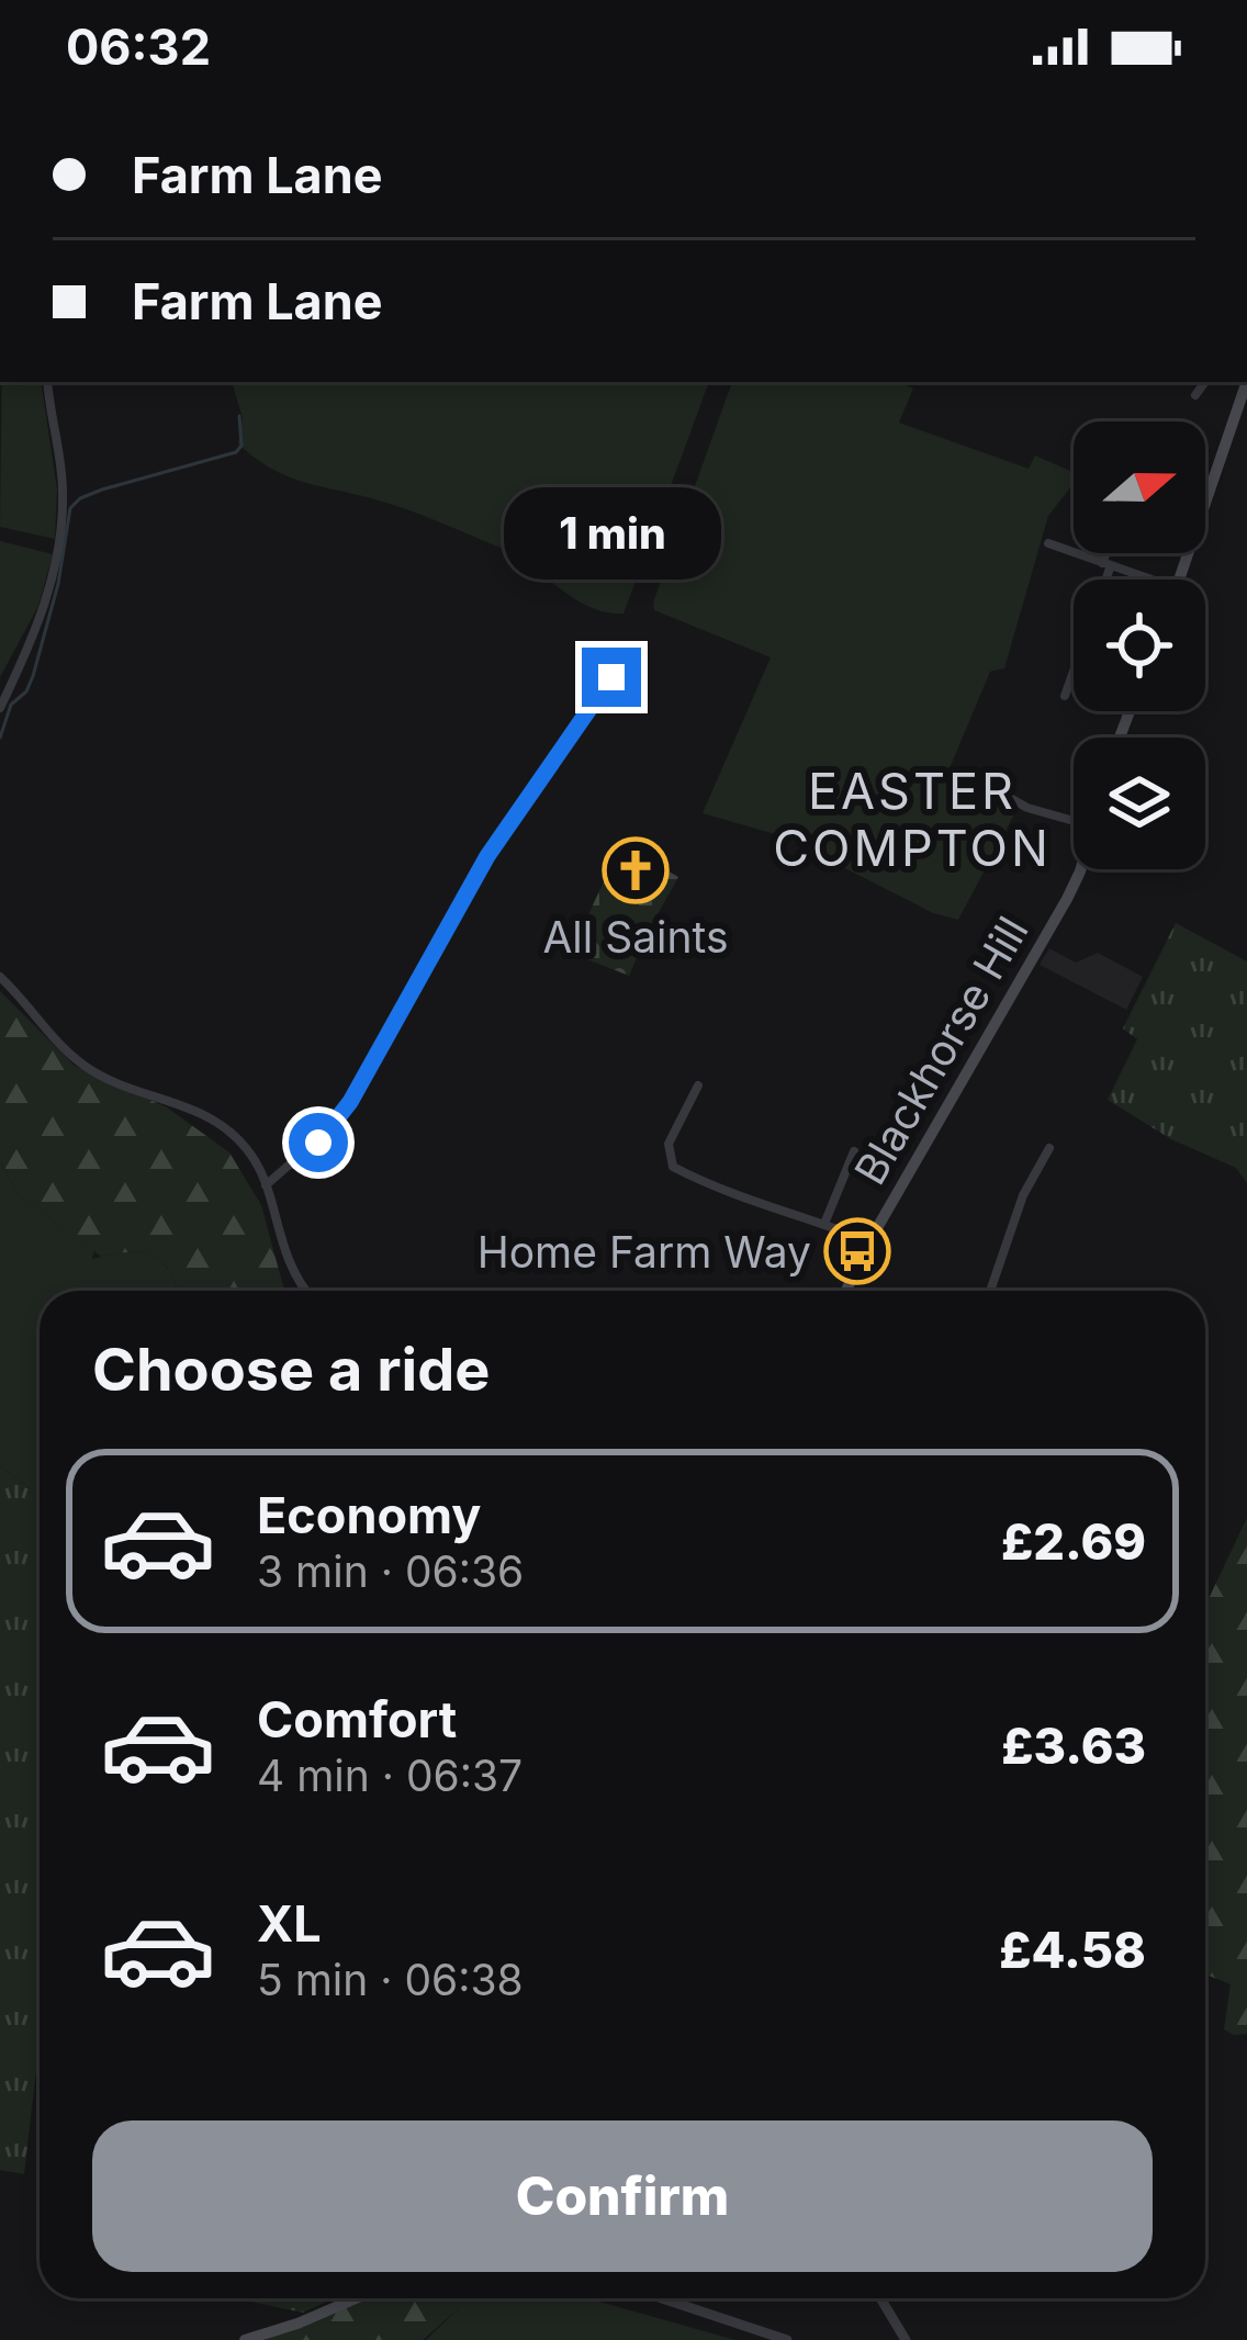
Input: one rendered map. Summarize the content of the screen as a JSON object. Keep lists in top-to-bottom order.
{
  "streets": {
    "main road": ["Blackhorse Hill"]
  },
  "districts": ["EASTER COMPTON"],
  "places": {
    "church": ["All Saints"],
    "bus stop": ["Home Farm Way"]
  },
  "north": "right",
  "page": {
    "status": "06:32",
    "banner": ["Farm Lane", "Farm Lane"],
    "bubble": "1 min",
    "heading": "Choose a ride",
    "list": [
      {
        "name": "Economy",
        "note": "3 min · 06:36",
        "value": "£2.69"
      },
      {
        "name": "Comfort",
        "note": "4 min · 06:37",
        "value": "£3.63"
      },
      {
        "name": "XL",
        "note": "5 min · 06:38",
        "value": "£4.58"
      }
    ],
    "buttons": "Confirm"
  }
}
